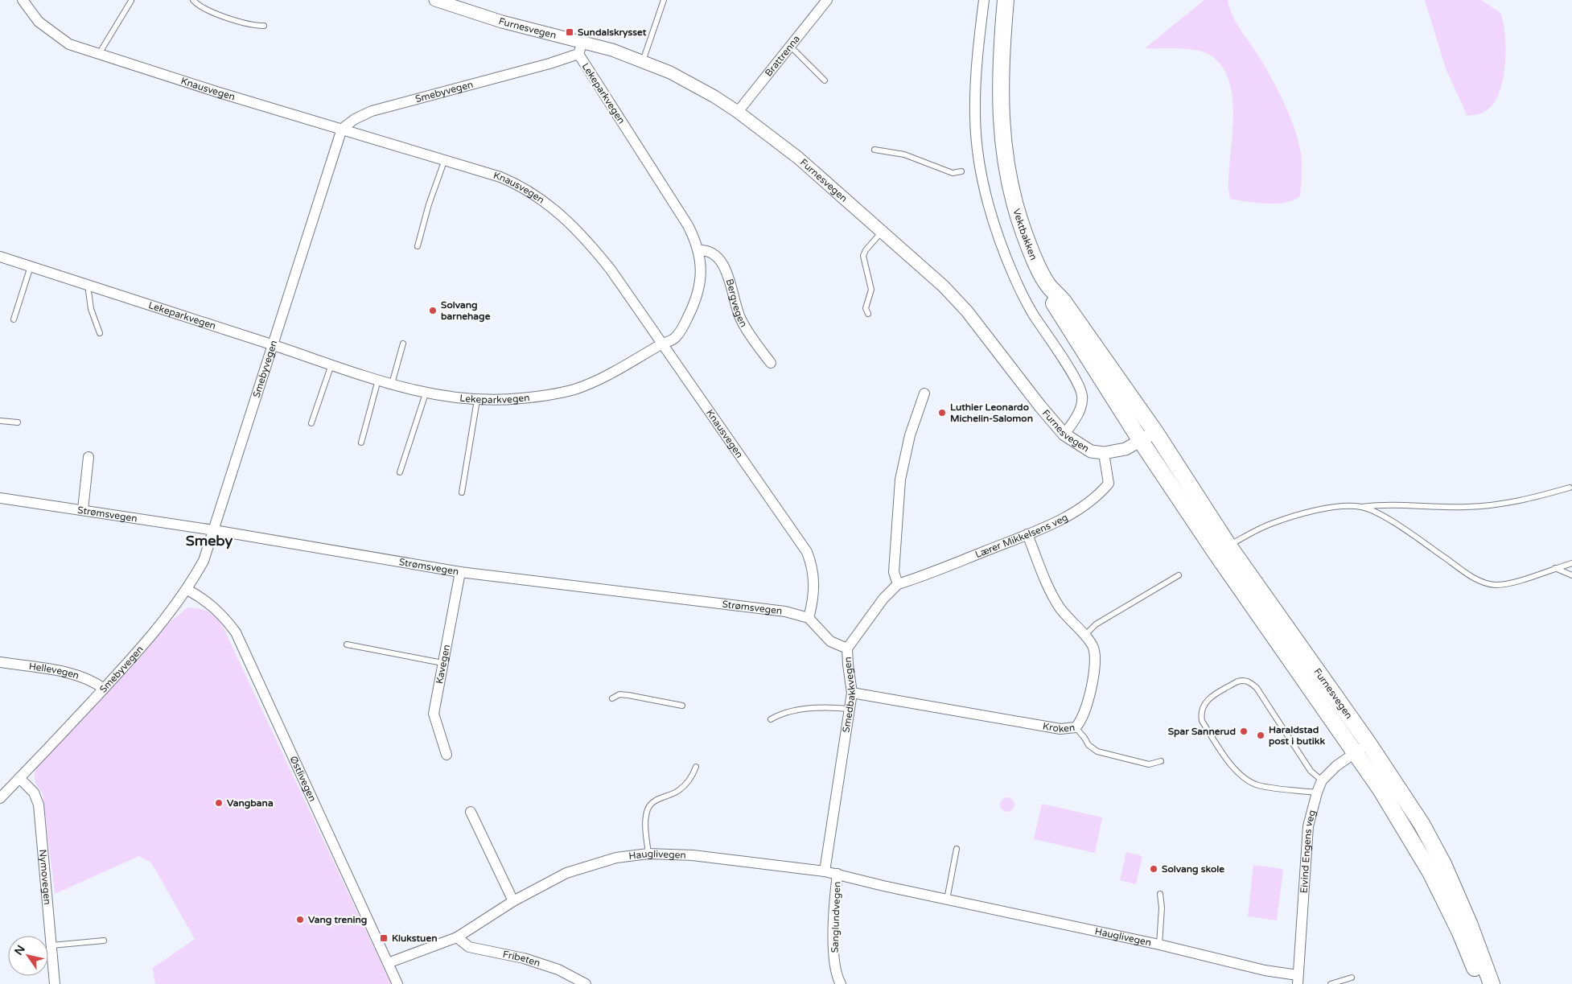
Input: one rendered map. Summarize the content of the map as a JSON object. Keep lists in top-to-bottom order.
{
  "streets": {
    "main road": ["Furnesvegen", "Vektbakken"],
    "street": [
      "Brattrenna",
      "Knausvegen",
      "Smebyvegen",
      "Lekeparkvegen",
      "Bergvegen",
      "Strømsvegen",
      "Lærer Mikkelsens veg",
      "Kavegen",
      "Hellevegen",
      "Smedbakkvegen",
      "Kroken",
      "Østlivegen",
      "Eivind Engens veg",
      "Hauglivegen",
      "Nymovegen",
      "Sanglundvegen",
      "Fribeten"
    ]
  },
  "crossings": [
    ["Furnesvegen", "Brattrenna"],
    ["Furnesvegen", "Vektbakken"],
    ["Furnesvegen", "Lærer Mikkelsens veg"],
    ["Furnesvegen", "Eivind Engens veg"],
    ["Knausvegen", "Smebyvegen"],
    ["Knausvegen", "Lekeparkvegen"],
    ["Knausvegen", "Strømsvegen"],
    ["Smebyvegen", "Lekeparkvegen"],
    ["Smebyvegen", "Strømsvegen"],
    ["Smebyvegen", "Hellevegen"],
    ["Smebyvegen", "Østlivegen"],
    ["Smebyvegen", "Nymovegen"],
    ["Lekeparkvegen", "Bergvegen"],
    ["Strømsvegen", "Kavegen"],
    ["Lærer Mikkelsens veg", "Smedbakkvegen"],
    ["Lærer Mikkelsens veg", "Kroken"],
    ["Smedbakkvegen", "Kroken"],
    ["Smedbakkvegen", "Hauglivegen"],
    ["Østlivegen", "Hauglivegen"],
    ["Eivind Engens veg", "Hauglivegen"],
    ["Hauglivegen", "Sanglundvegen"],
    ["Hauglivegen", "Fribeten"]
  ],
  "districts": ["Smeby"],
  "places": {
    "transit": ["Sundalskrysset", "Klukstuen"],
    "other": [
      "Solvang barnehage",
      "Luthier Leonardo Michelin-Salomon",
      "Spar Sannerud",
      "Haraldstad post i butikk",
      "Vangbana",
      "Solvang skole",
      "Vang trening"
    ]
  },
  "north": "top left"
}
